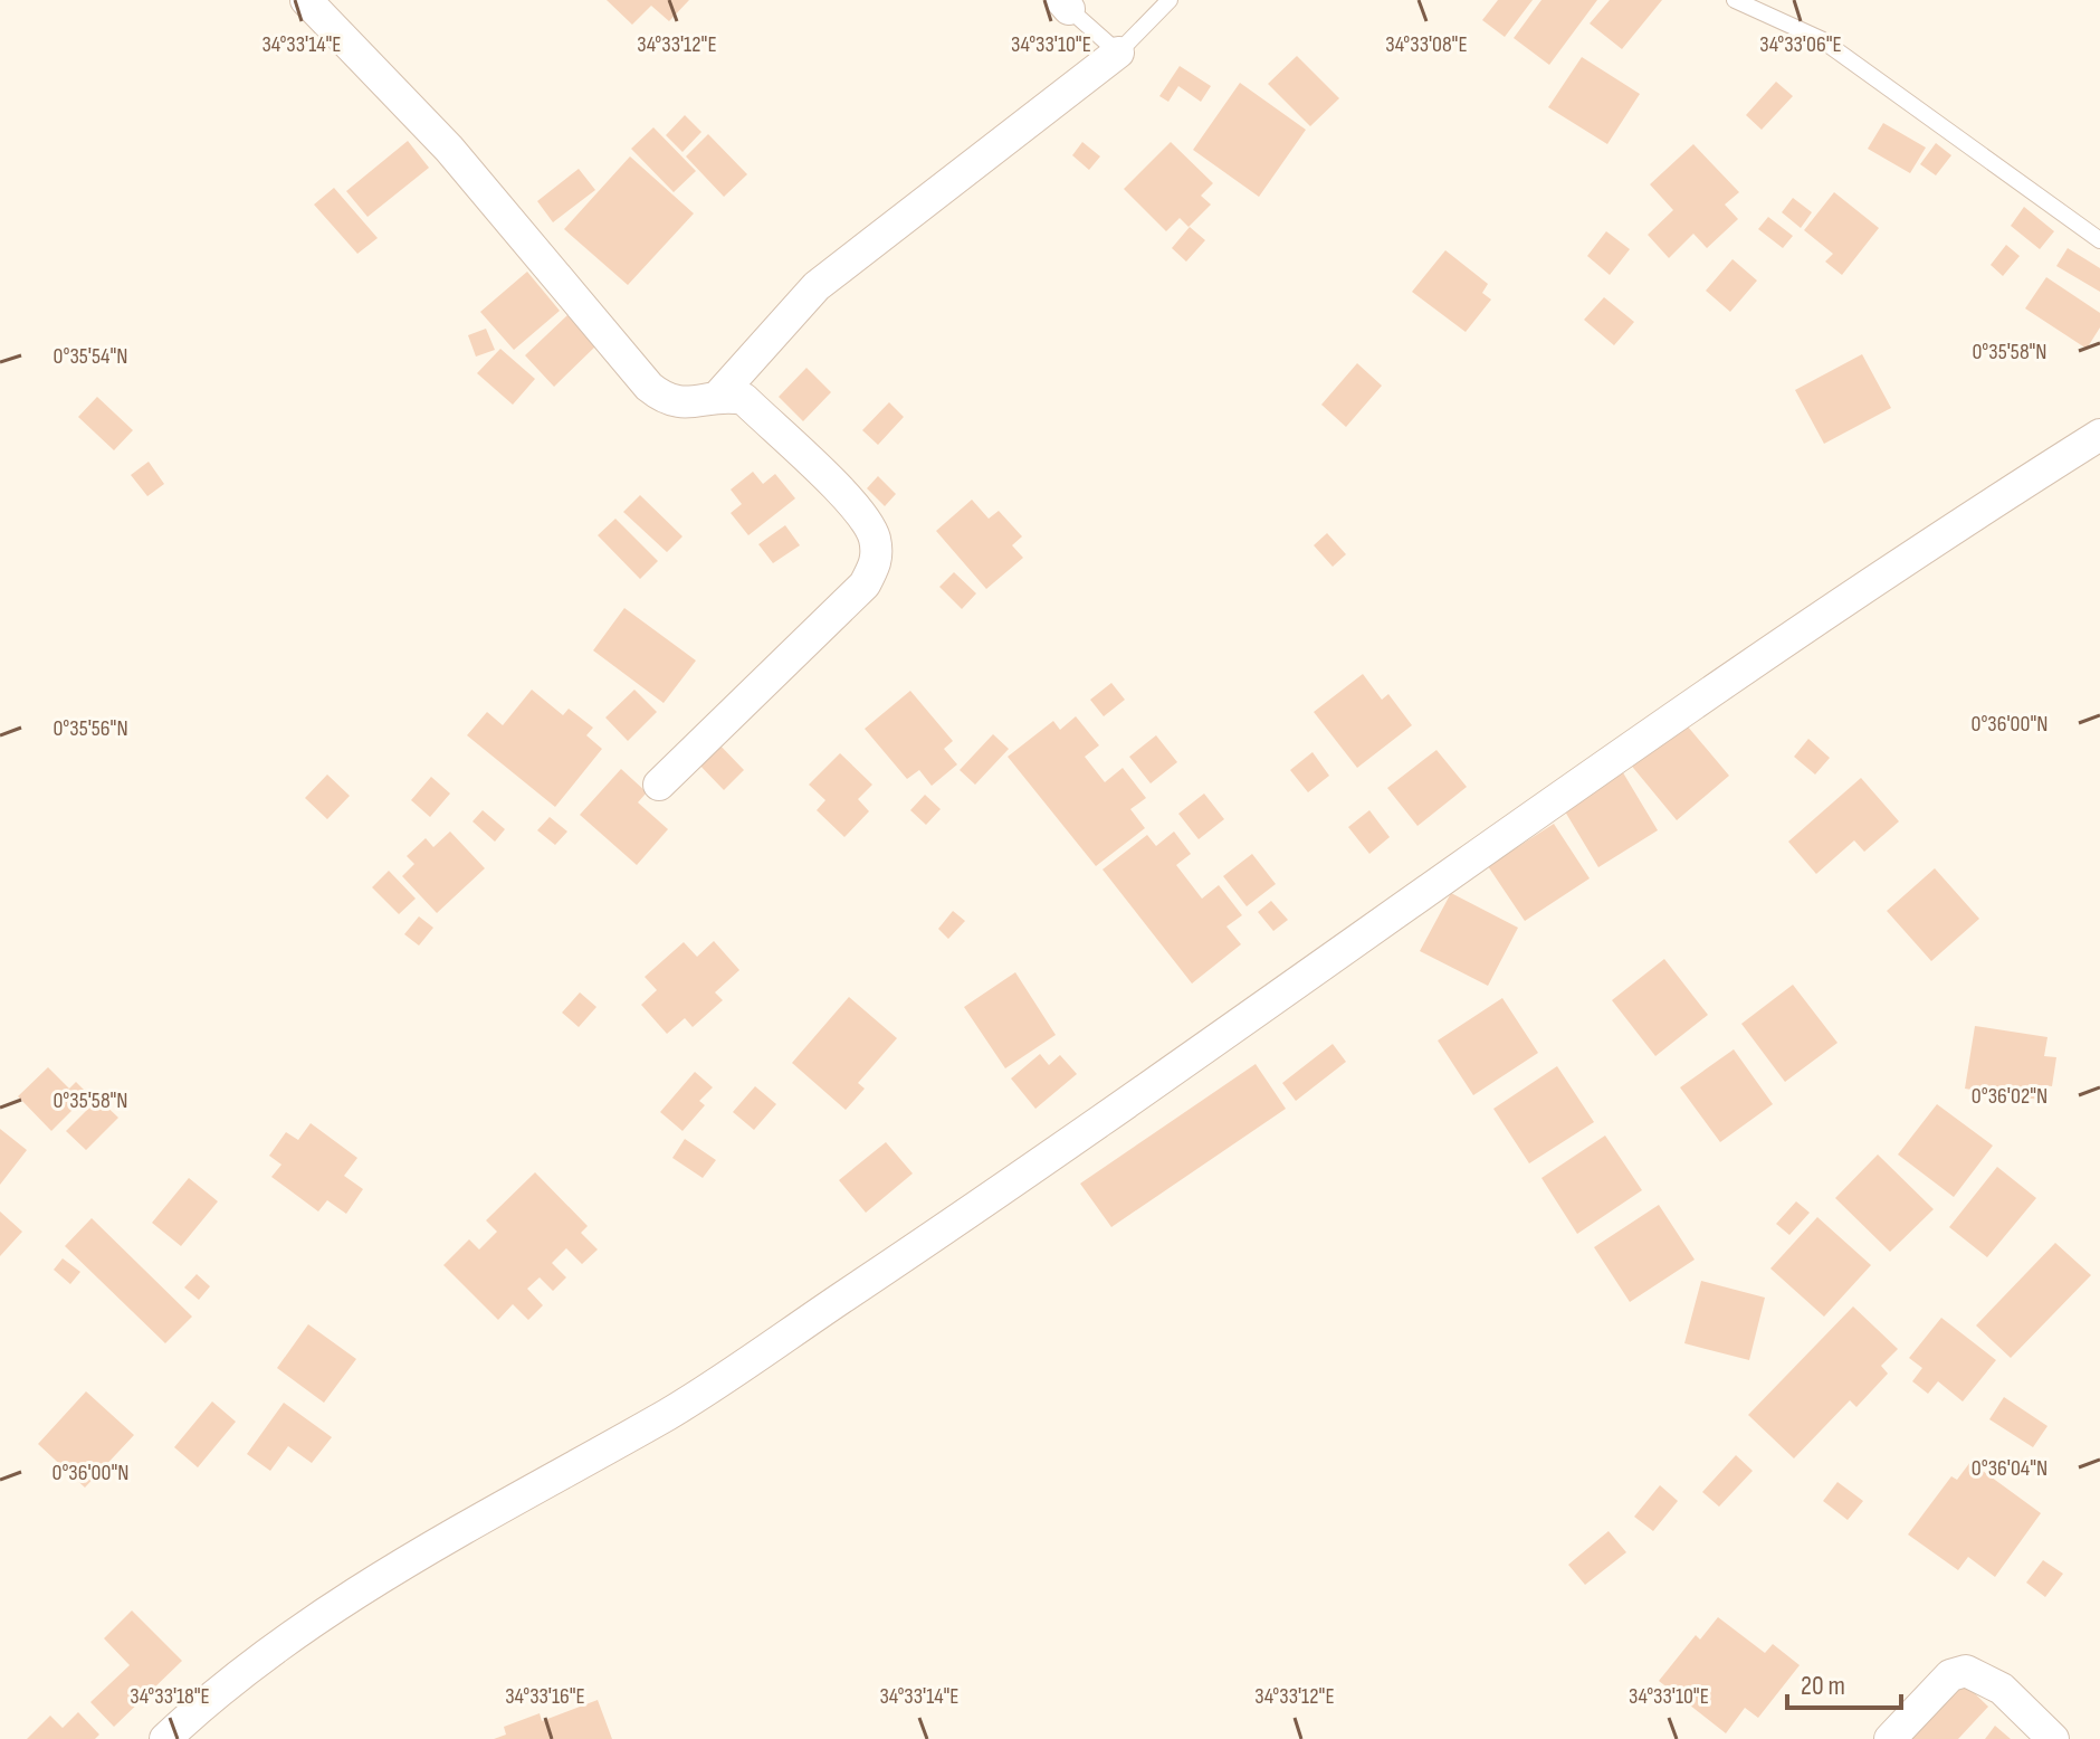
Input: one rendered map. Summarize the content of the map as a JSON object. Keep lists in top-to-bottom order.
{
  "scale_bar": "20 m",
  "coordinates": [
    "34°33'14\"E",
    "34°33'12\"E",
    "34°33'10\"E",
    "34°33'08\"E",
    "34°33'06\"E",
    "0°35'58\"N",
    "0°35'54\"N",
    "0°36'00\"N",
    "0°35'56\"N",
    "0°36'02\"N",
    "0°36'04\"N",
    "34°33'18\"E",
    "34°33'16\"E"
  ]
}
